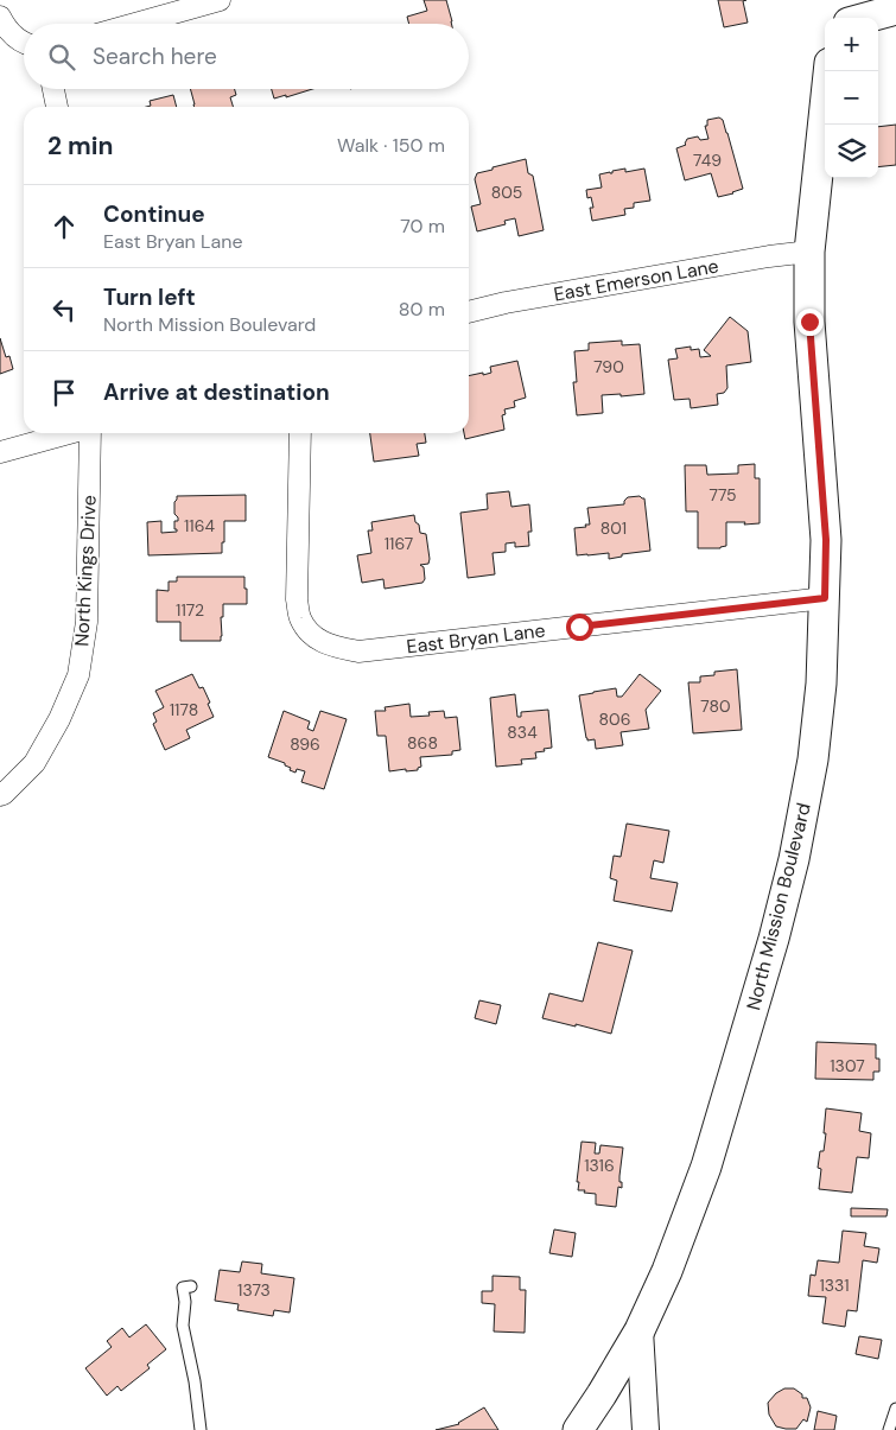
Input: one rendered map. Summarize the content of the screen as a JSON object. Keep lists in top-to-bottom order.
{
  "streets": {
    "main road": ["North Mission Boulevard"],
    "street": ["East Emerson Lane", "North Kings Drive", "East Bryan Lane"]
  },
  "crossings": [
    ["East Emerson Lane", "North Mission Boulevard"],
    ["East Bryan Lane", "North Mission Boulevard"]
  ],
  "house_numbers": [
    "749",
    "805",
    "790",
    "775",
    "1164",
    "801",
    "1167",
    "1172",
    "780",
    "1178",
    "806",
    "834",
    "868",
    "896",
    "1307",
    "1316",
    "1331",
    "1373"
  ],
  "page": {
    "map_buttons": ["+", "−"],
    "search": "Search here",
    "heading": ["2 min", "Walk · 150 m"],
    "list": [
      ["Continue", "East Bryan Lane", "70 m"],
      ["Turn left", "North Mission Boulevard", "80 m"],
      "Arrive at destination"
    ]
  }
}
